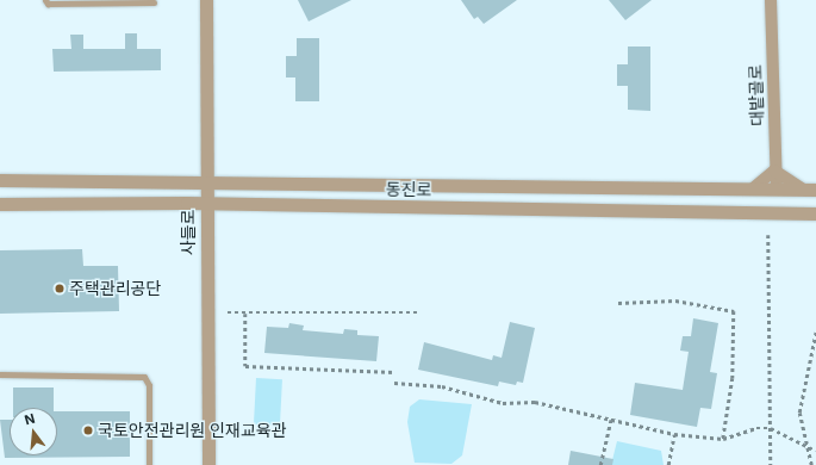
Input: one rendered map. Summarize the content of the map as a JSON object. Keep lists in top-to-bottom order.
{
  "streets": {
    "street": ["대밭골로", "동진로", "사들로"]
  },
  "crossings": [
    ["대밭골로", "동진로"],
    ["동진로", "사들로"]
  ],
  "places": ["주택관리공단", "국토안전관리원 인재교육관"],
  "north": "top"
}
